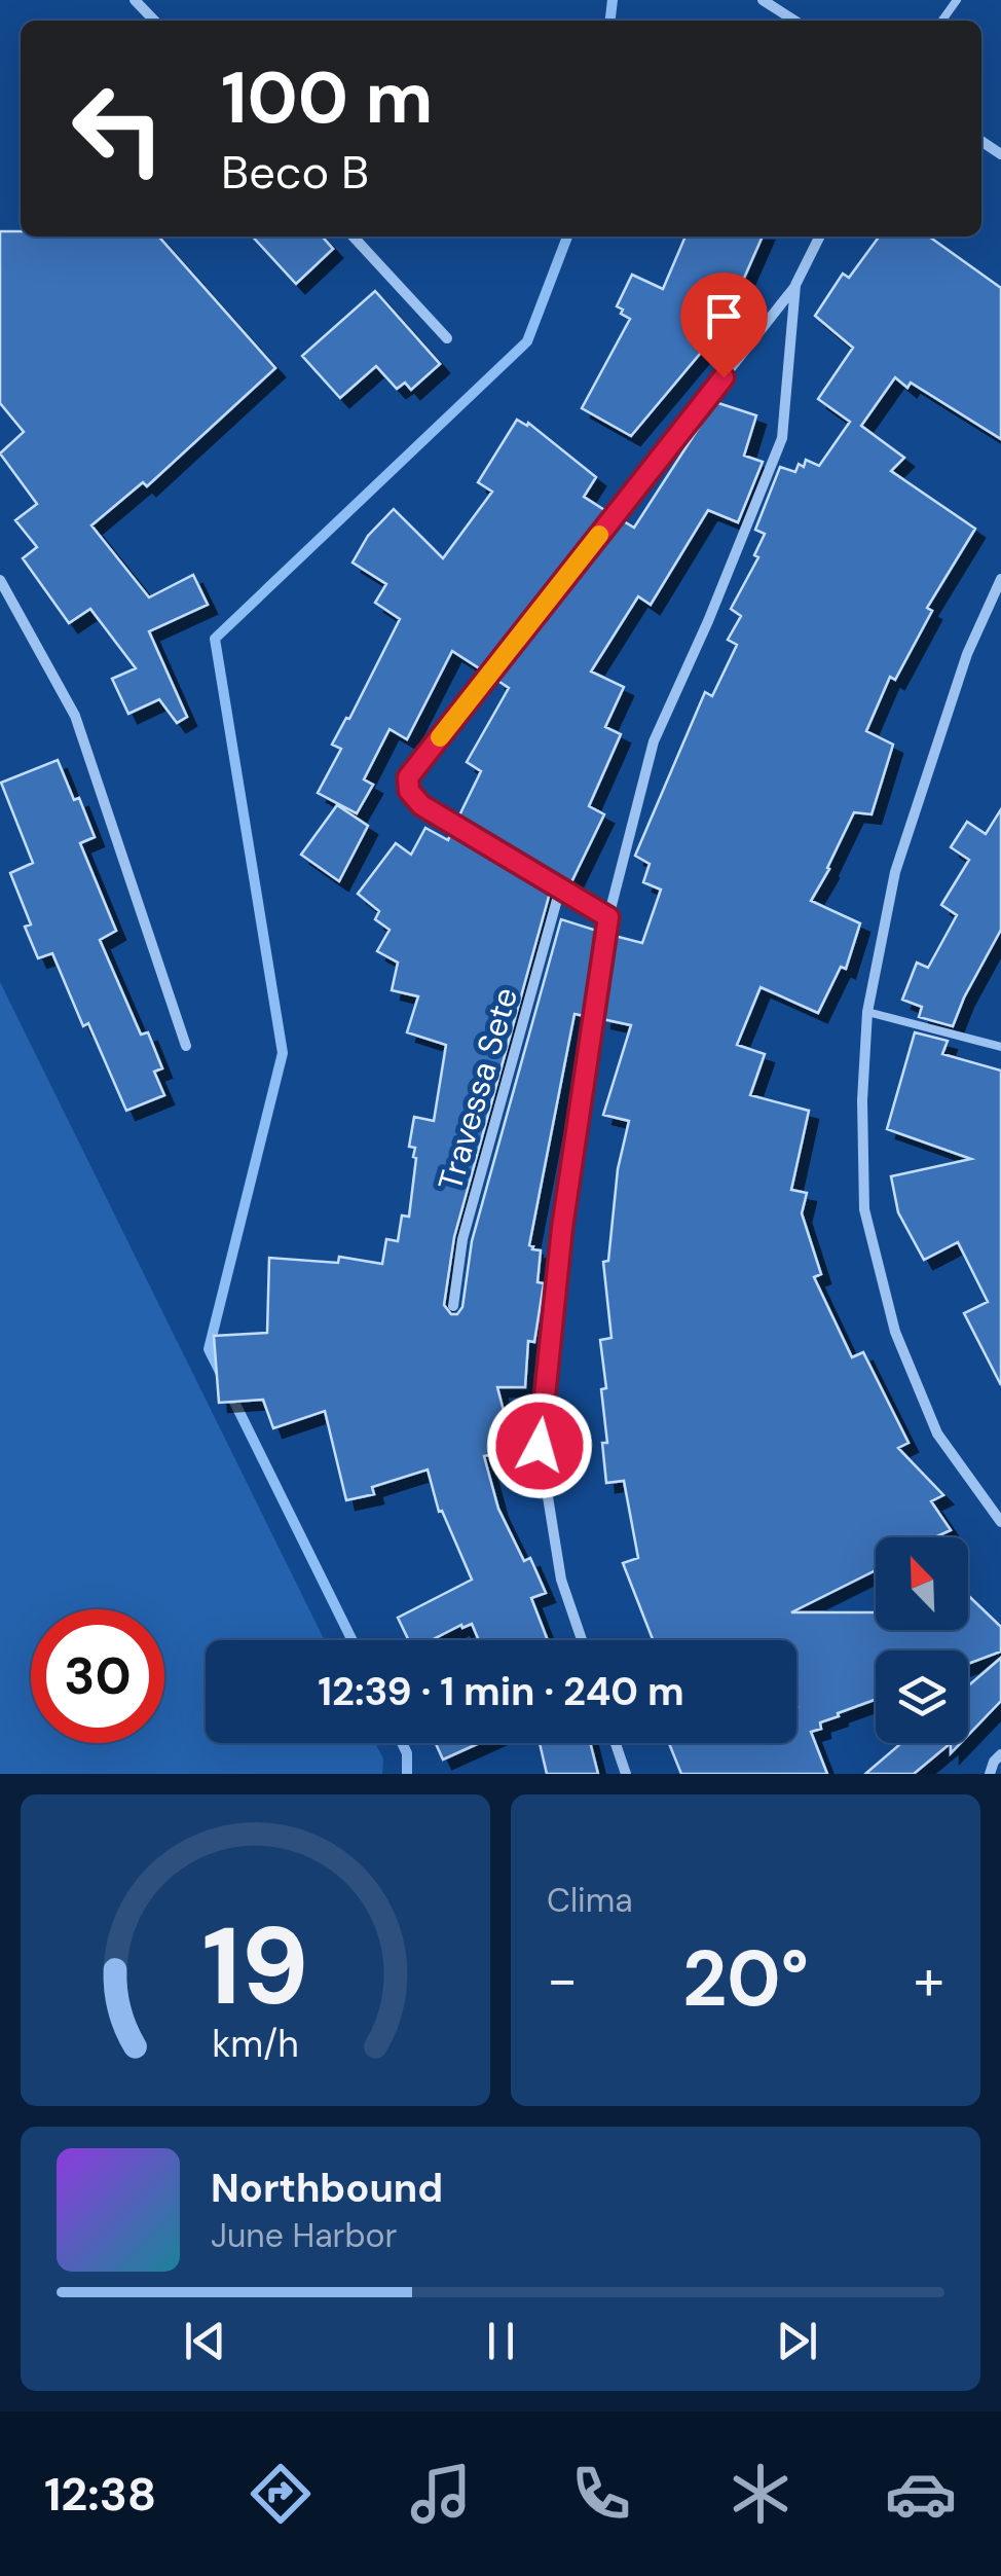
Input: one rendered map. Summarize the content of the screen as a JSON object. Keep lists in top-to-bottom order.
{
  "streets": {
    "street": ["Travessa Sete"]
  },
  "north": "top left",
  "page": {
    "turn": ["100 m", "Beco B"],
    "limit": "30",
    "trip": "12:39 · 1 min · 240 m",
    "tile": "Clima",
    "heat": ["−", "20°", "+"],
    "song": ["Northbound", "June Harbor"],
    "tabs": "12:38",
    "gauge": ["19", "km/h"]
  }
}
